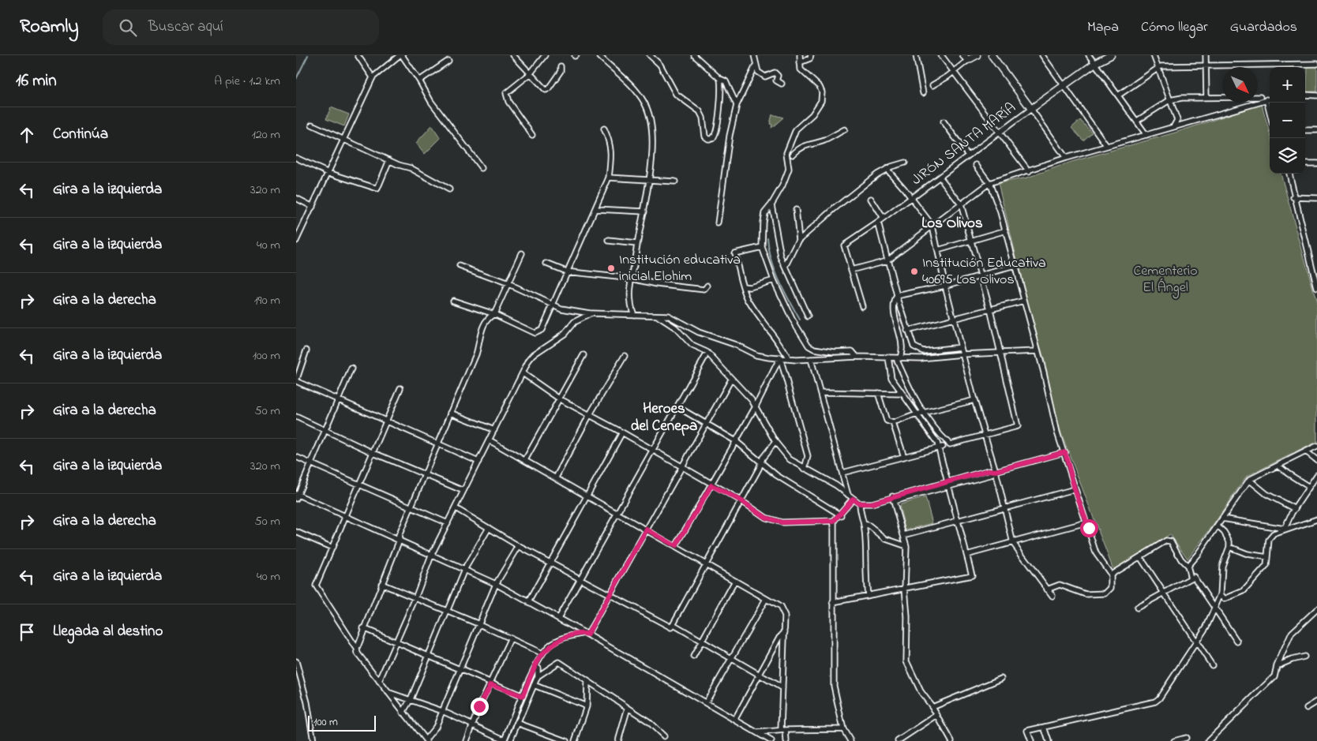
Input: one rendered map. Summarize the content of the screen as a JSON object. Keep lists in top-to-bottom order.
{
  "streets": {
    "street": ["JIRÓN SANTA MARÍA"]
  },
  "districts": ["Los Olivos", "Heroes del Cenepa"],
  "parks": ["Cementerio El Ángel"],
  "places": ["Institución educativa inicial Elohim", "Institución Educativa 40695 Los Olivos"],
  "scale_bar": "100 m",
  "north": "bottom right",
  "page": {
    "header": "Roamly",
    "search": "Buscar aquí",
    "nav": ["Mapa", "Cómo llegar", "Guardados"],
    "heading": ["16 min", "A pie · 1.2 km"],
    "map_buttons": ["+", "−"],
    "list": [
      ["Continúa", "120 m"],
      ["Gira a la izquierda", "320 m"],
      ["Gira a la izquierda", "40 m"],
      ["Gira a la derecha", "190 m"],
      ["Gira a la izquierda", "100 m"],
      ["Gira a la derecha", "50 m"],
      ["Gira a la izquierda", "320 m"],
      ["Gira a la derecha", "50 m"],
      ["Gira a la izquierda", "40 m"],
      "Llegada al destino"
    ],
    "scale": "100 m"
  }
}
